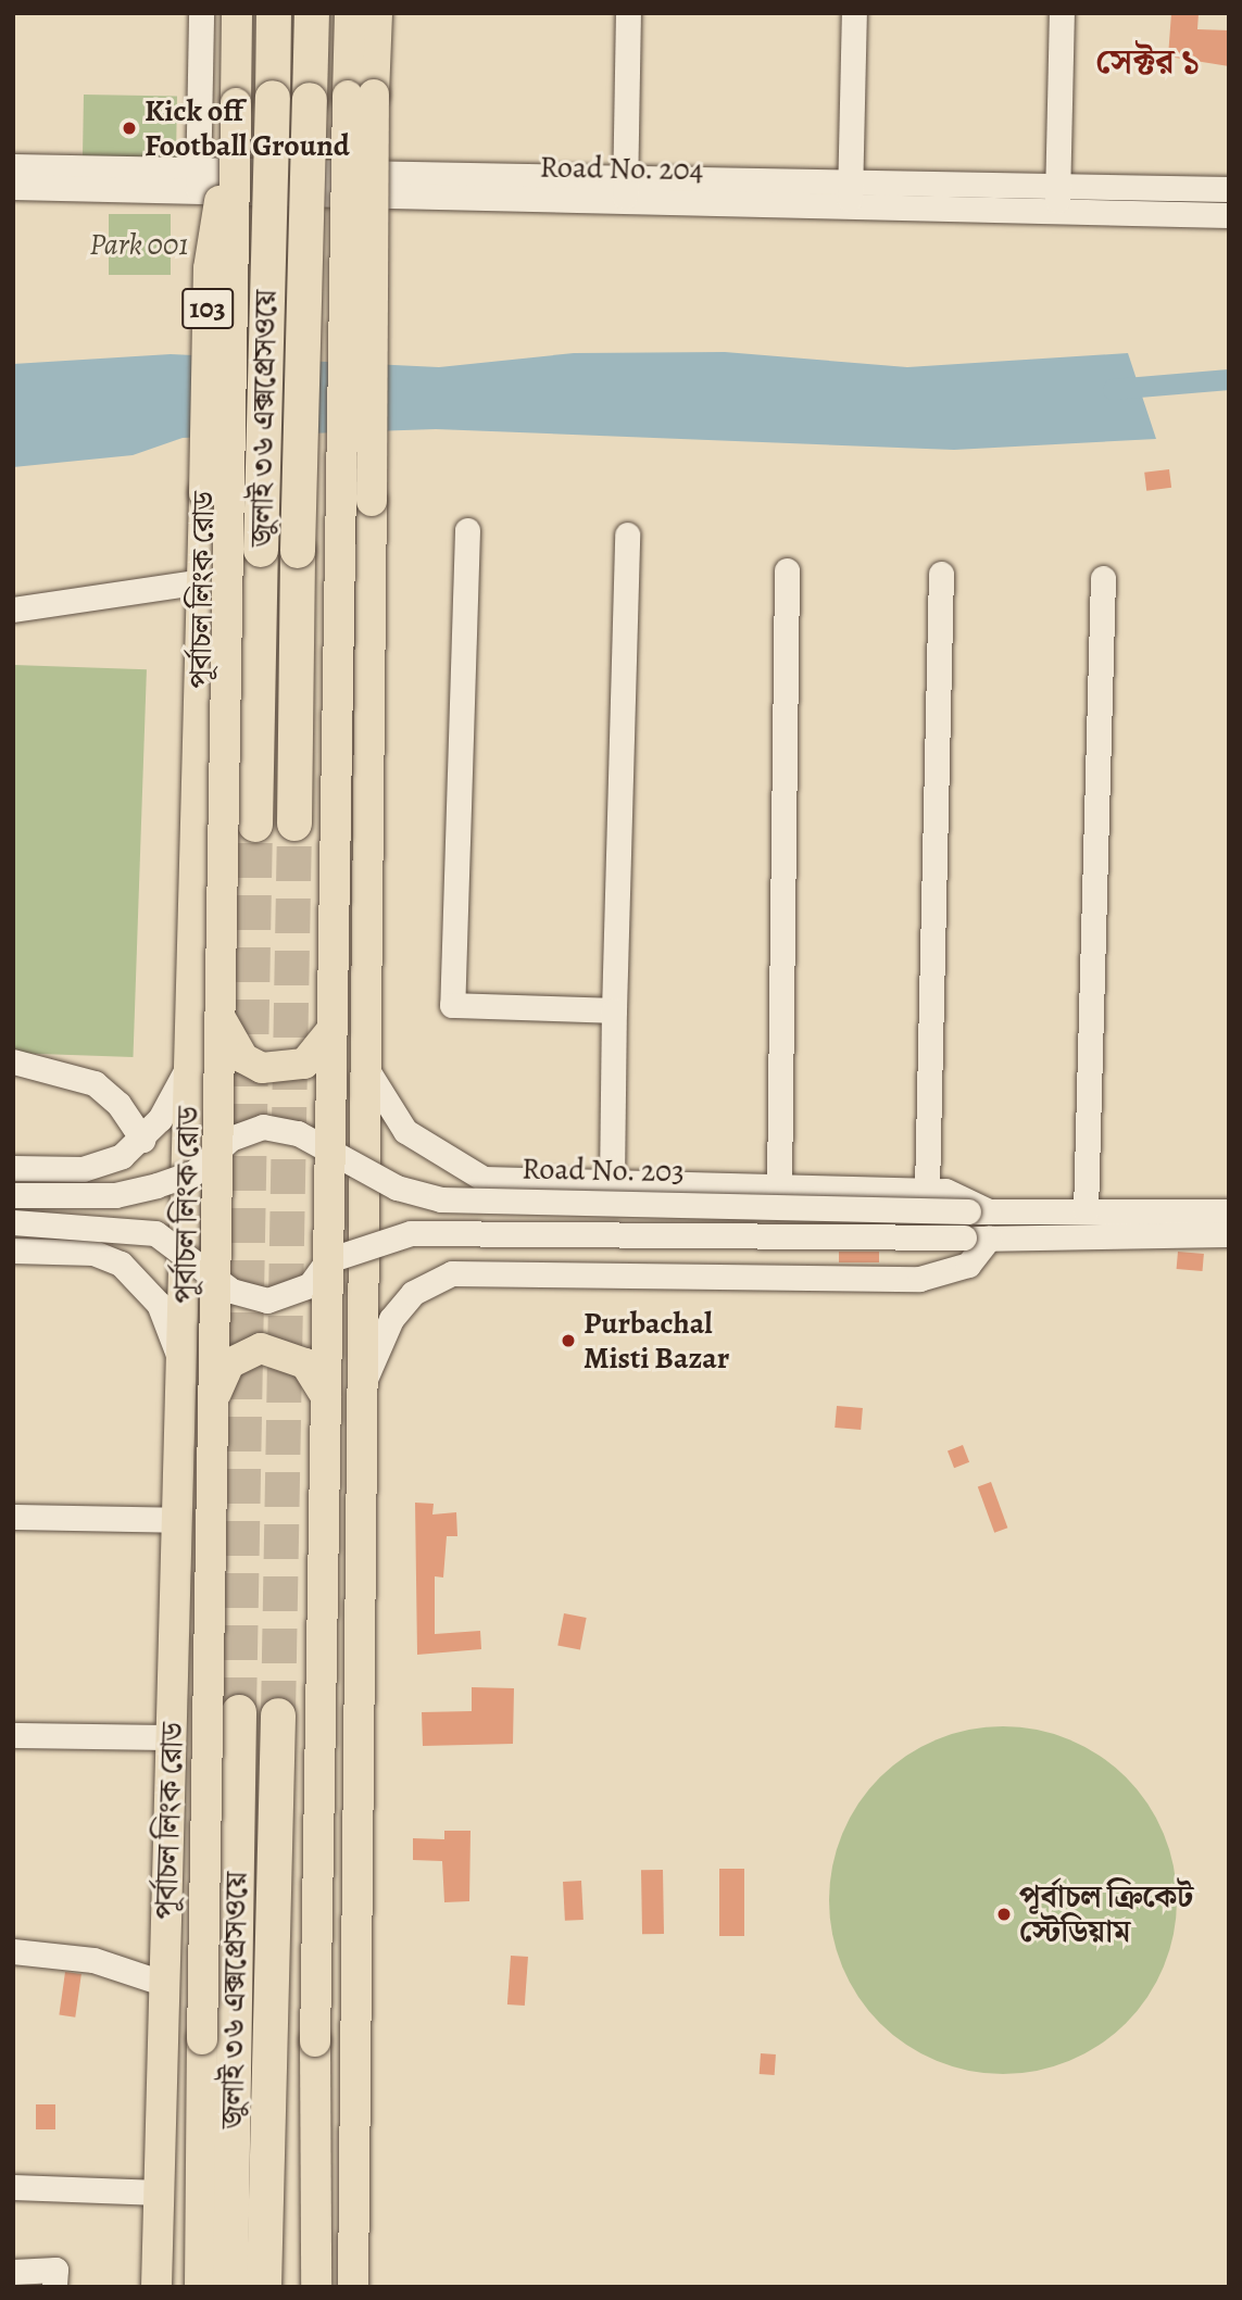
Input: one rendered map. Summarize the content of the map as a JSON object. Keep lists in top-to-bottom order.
{
  "streets": {
    "highway": ["জুলাই ৩৬ এক্সপ্রেসওয়ে"],
    "main road": ["103", "পূর্বাচল লিংক রোড"],
    "street": ["Road No. 204", "Road No. 203"]
  },
  "districts": ["সেক্টর ১"],
  "parks": ["Park 001"],
  "places": ["Kick off Football Ground", "Purbachal Misti Bazar", "পূর্বাচল ক্রিকেট স্টেডিয়াম"]
}
